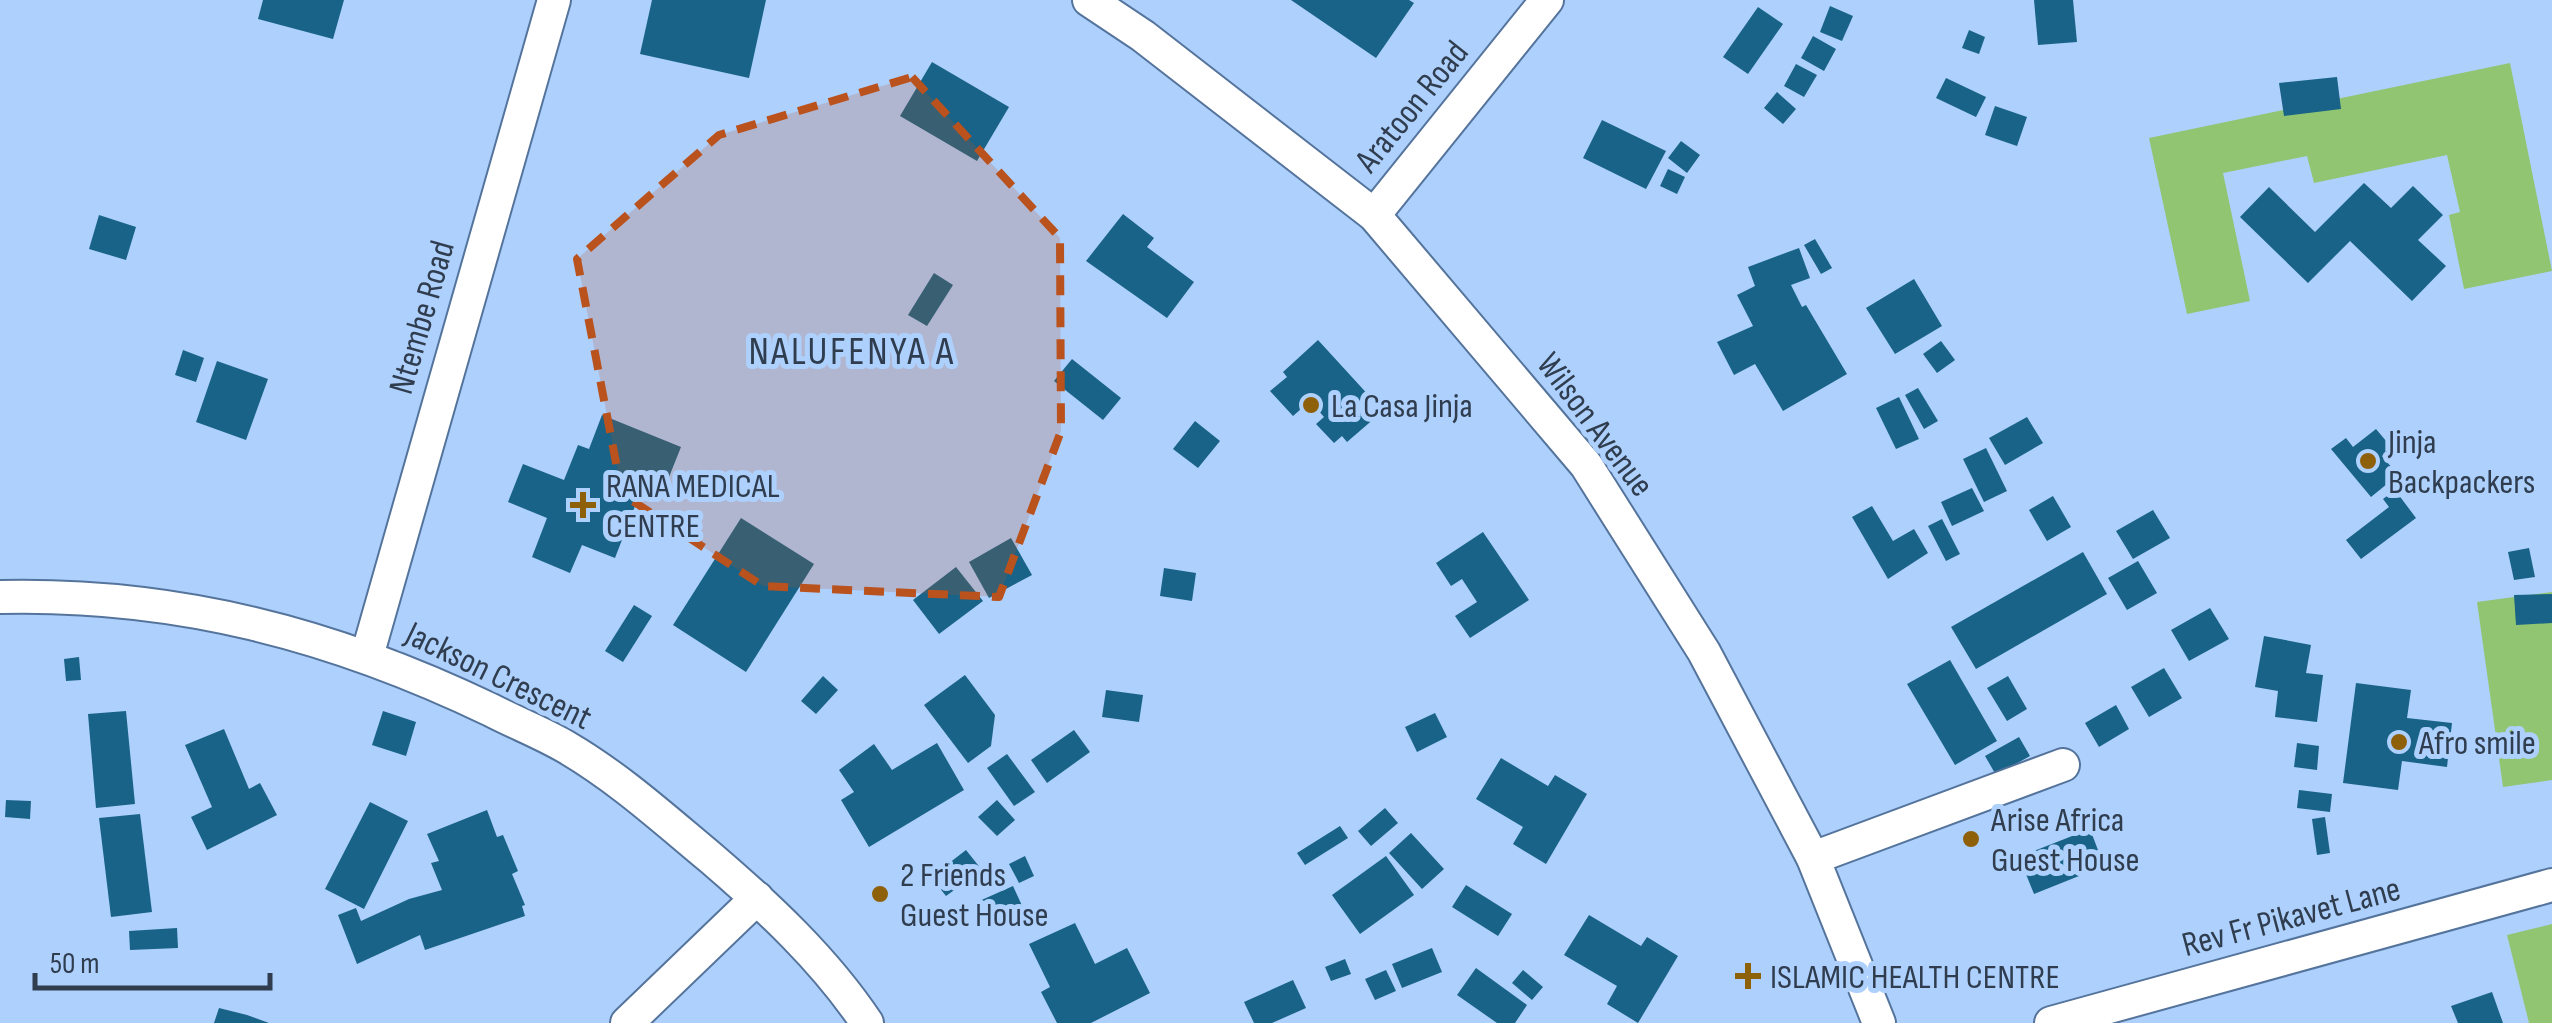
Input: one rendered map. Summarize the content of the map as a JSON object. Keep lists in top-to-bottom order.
{
  "streets": {
    "street": [
      "Aratoon Road",
      "Ntembe Road",
      "Wilson Avenue",
      "Jackson Crescent",
      "Rev Fr Pikavet Lane"
    ]
  },
  "crossings": [
    ["Aratoon Road", "Wilson Avenue"],
    ["Ntembe Road", "Jackson Crescent"]
  ],
  "districts": ["NALUFENYA A"],
  "places": {
    "other": [
      "La Casa Jinja",
      "Jinja Backpackers",
      "Afro smile",
      "Arise Africa Guest House",
      "2 Friends Guest House"
    ],
    "health": ["RANA MEDICAL CENTRE", "ISLAMIC HEALTH CENTRE"]
  },
  "scale_bar": "50 m"
}
